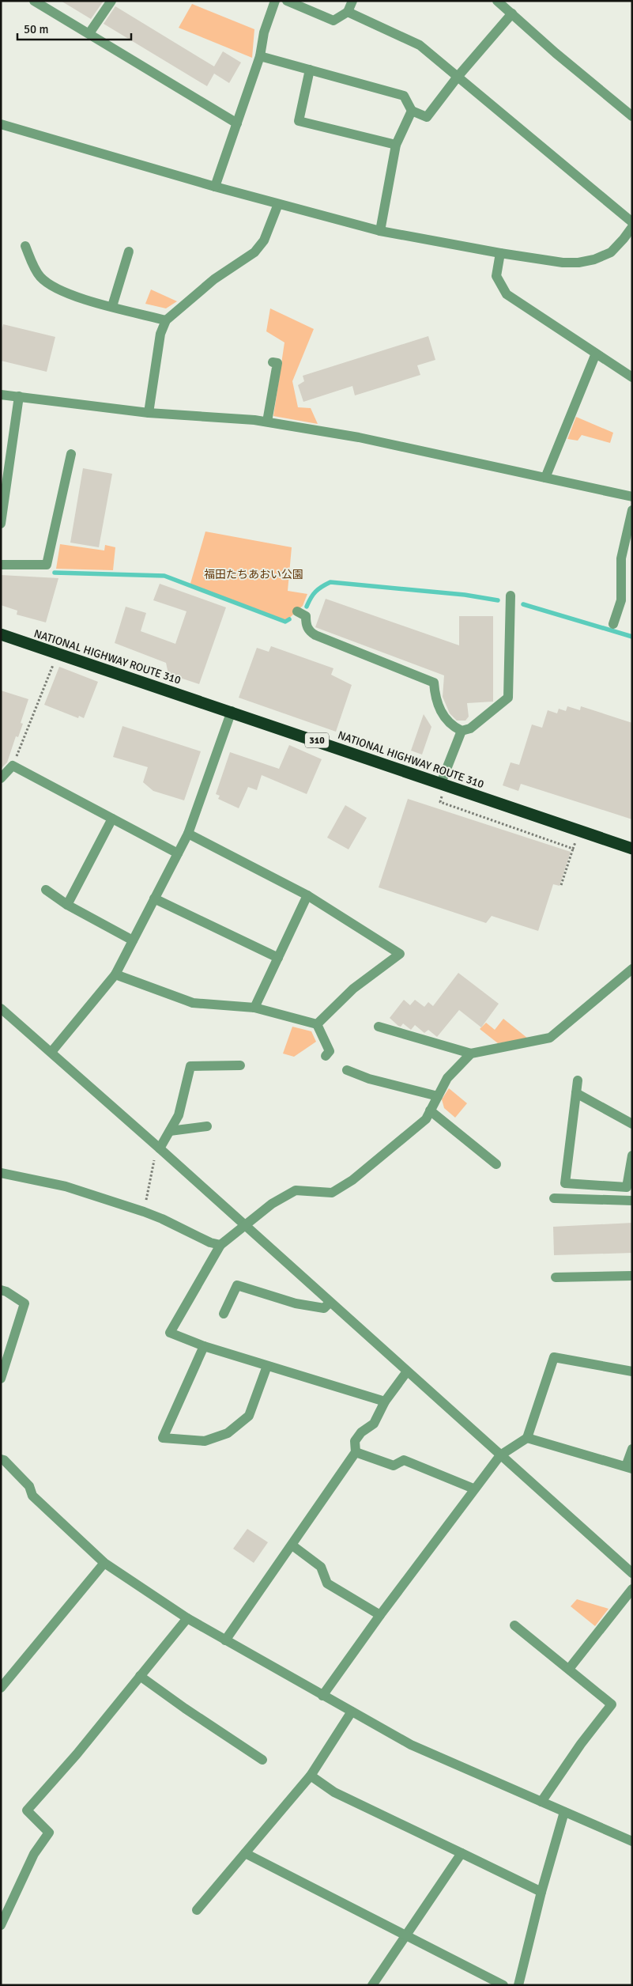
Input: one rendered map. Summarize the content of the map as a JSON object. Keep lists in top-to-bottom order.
{
  "streets": {
    "highway": ["NATIONAL HIGHWAY ROUTE 310", "310"]
  },
  "parks": ["福田たちあおい公園"],
  "scale_bar": "50 m"
}
